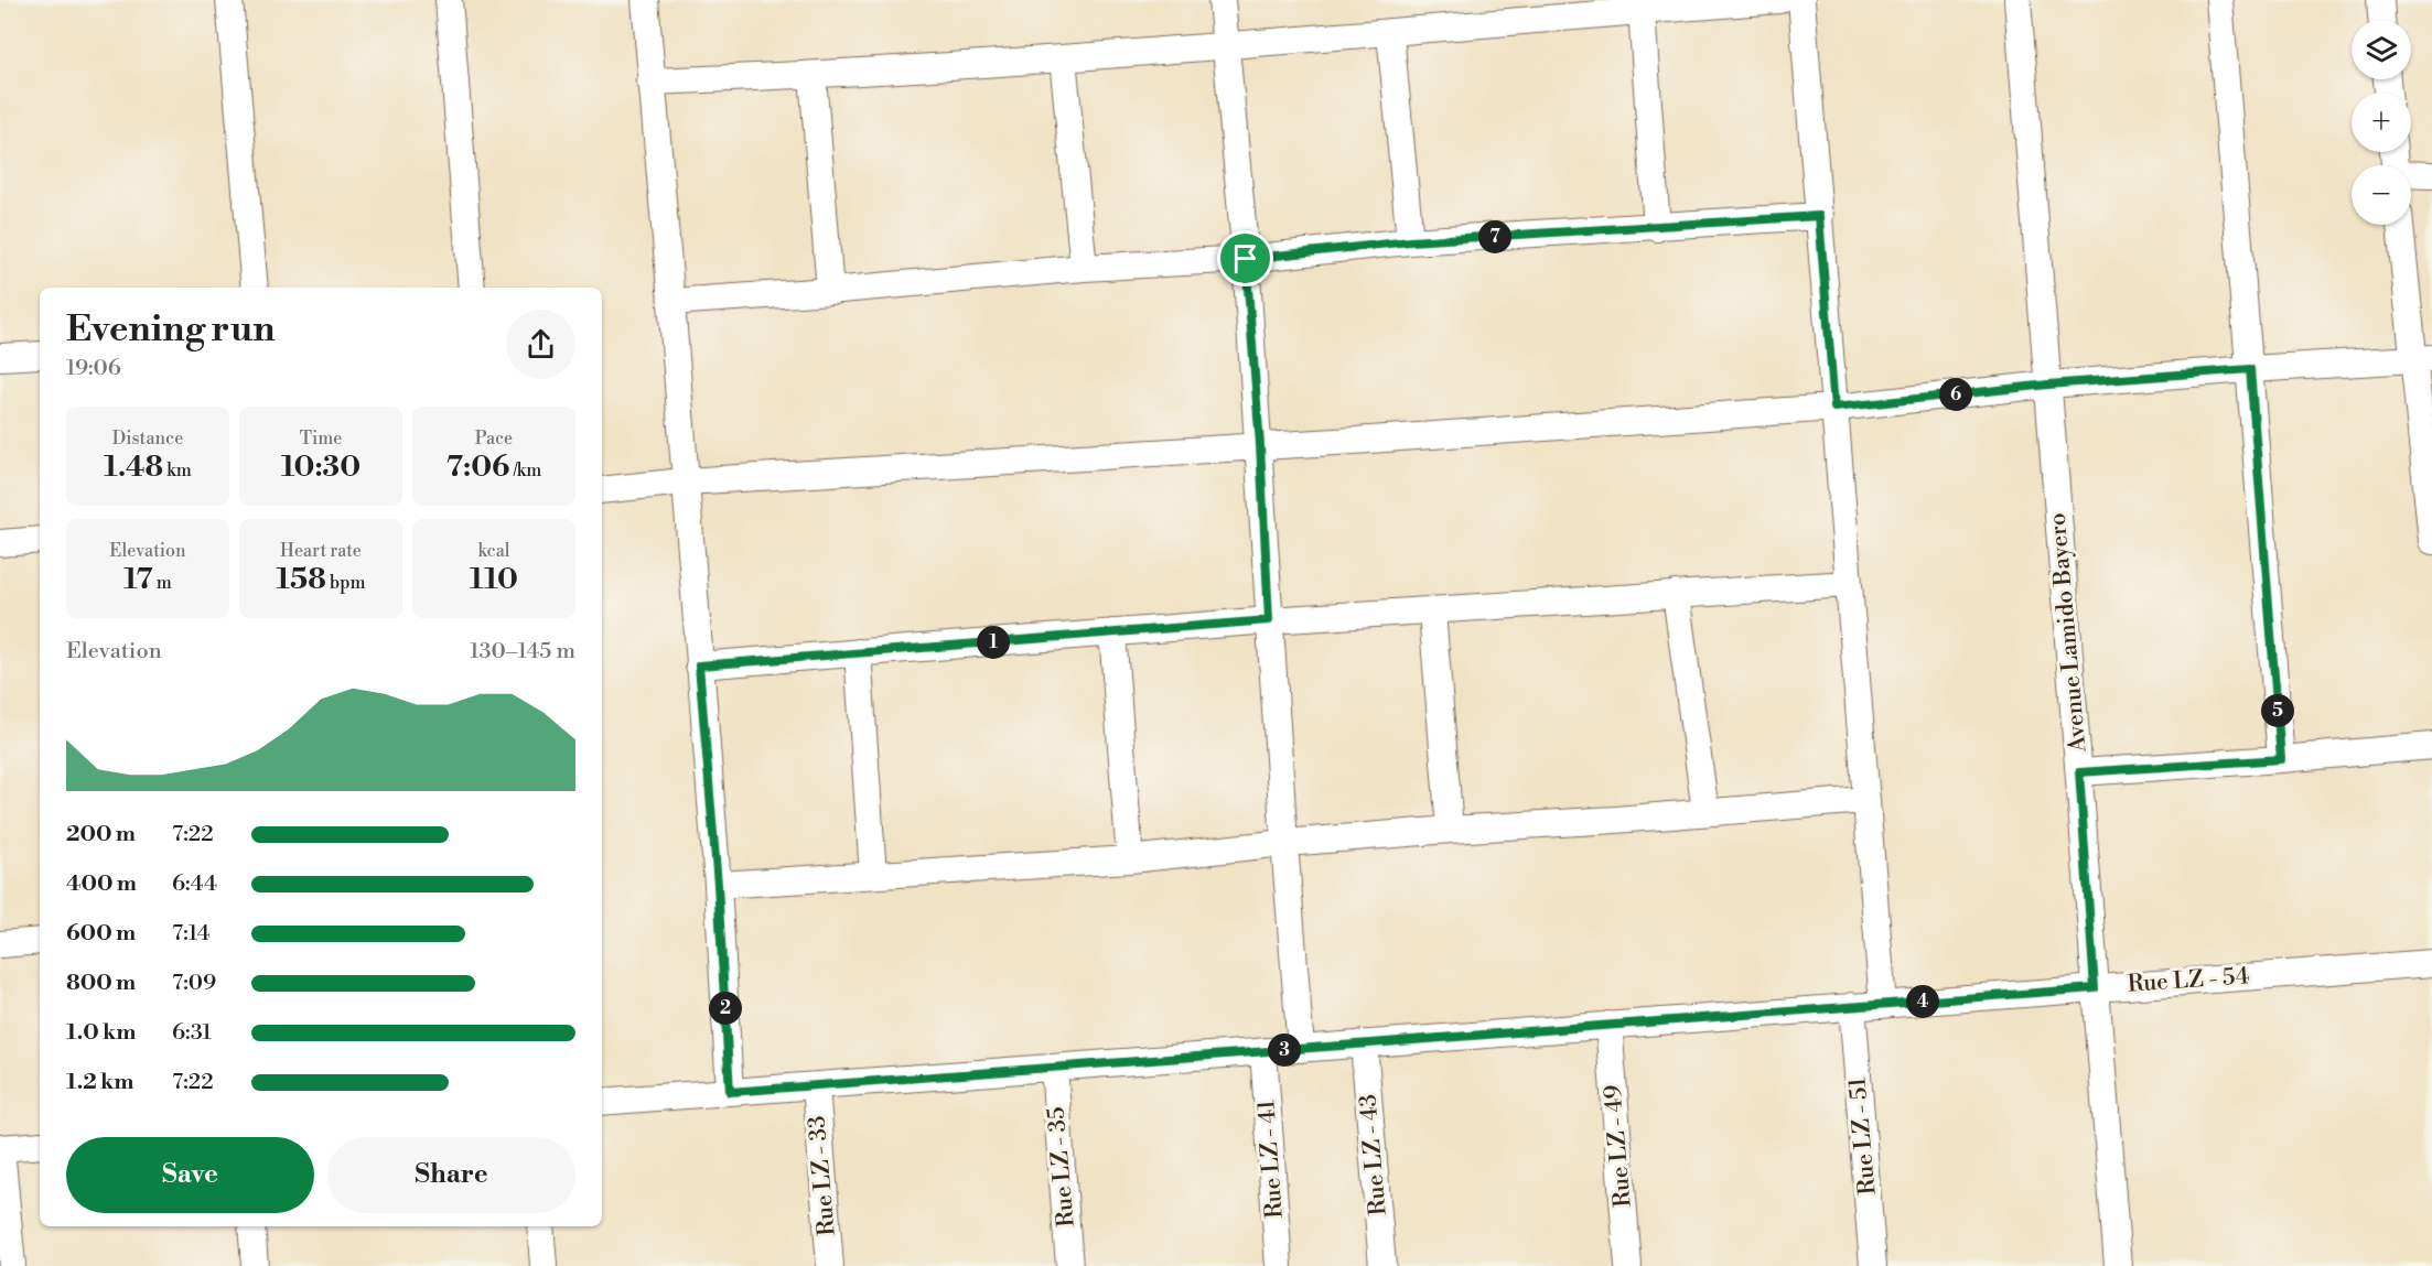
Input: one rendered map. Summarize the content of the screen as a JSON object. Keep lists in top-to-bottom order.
{
  "streets": {
    "street": [
      "Avenue Lamido Bayero",
      "Rue LZ - 54",
      "Rue LZ - 51",
      "Rue LZ - 49",
      "Rue LZ - 43",
      "Rue LZ - 41",
      "Rue LZ - 35",
      "Rue LZ - 33"
    ]
  },
  "crossings": [
    ["Avenue Lamido Bayero", "Rue LZ - 54"],
    ["Rue LZ - 54", "Rue LZ - 51"],
    ["Rue LZ - 54", "Rue LZ - 49"],
    ["Rue LZ - 54", "Rue LZ - 43"],
    ["Rue LZ - 54", "Rue LZ - 41"],
    ["Rue LZ - 54", "Rue LZ - 35"],
    ["Rue LZ - 54", "Rue LZ - 33"]
  ],
  "page": {
    "map_buttons": ["+", "−"],
    "pins": [
      "7",
      "6",
      "1",
      "5",
      "4",
      "2",
      "3"
    ],
    "heading": ["Evening run", "19:06"],
    "stats": [
      ["Distance", "1.48 km"],
      ["Time", "10:30"],
      ["Pace", "7:06 /km"],
      ["Elevation", "17 m"],
      ["Heart rate", "158 bpm"],
      ["kcal", "110"]
    ],
    "chart": ["Elevation", "130–145 m"],
    "list": [
      {
        "name": "200 m",
        "note": "7:22"
      },
      {
        "name": "400 m",
        "note": "6:44"
      },
      {
        "name": "600 m",
        "note": "7:14"
      },
      {
        "name": "800 m",
        "note": "7:09"
      },
      {
        "name": "1.0 km",
        "note": "6:31"
      },
      {
        "name": "1.2 km",
        "note": "7:22"
      }
    ],
    "buttons": ["Save", "Share"]
  }
}
